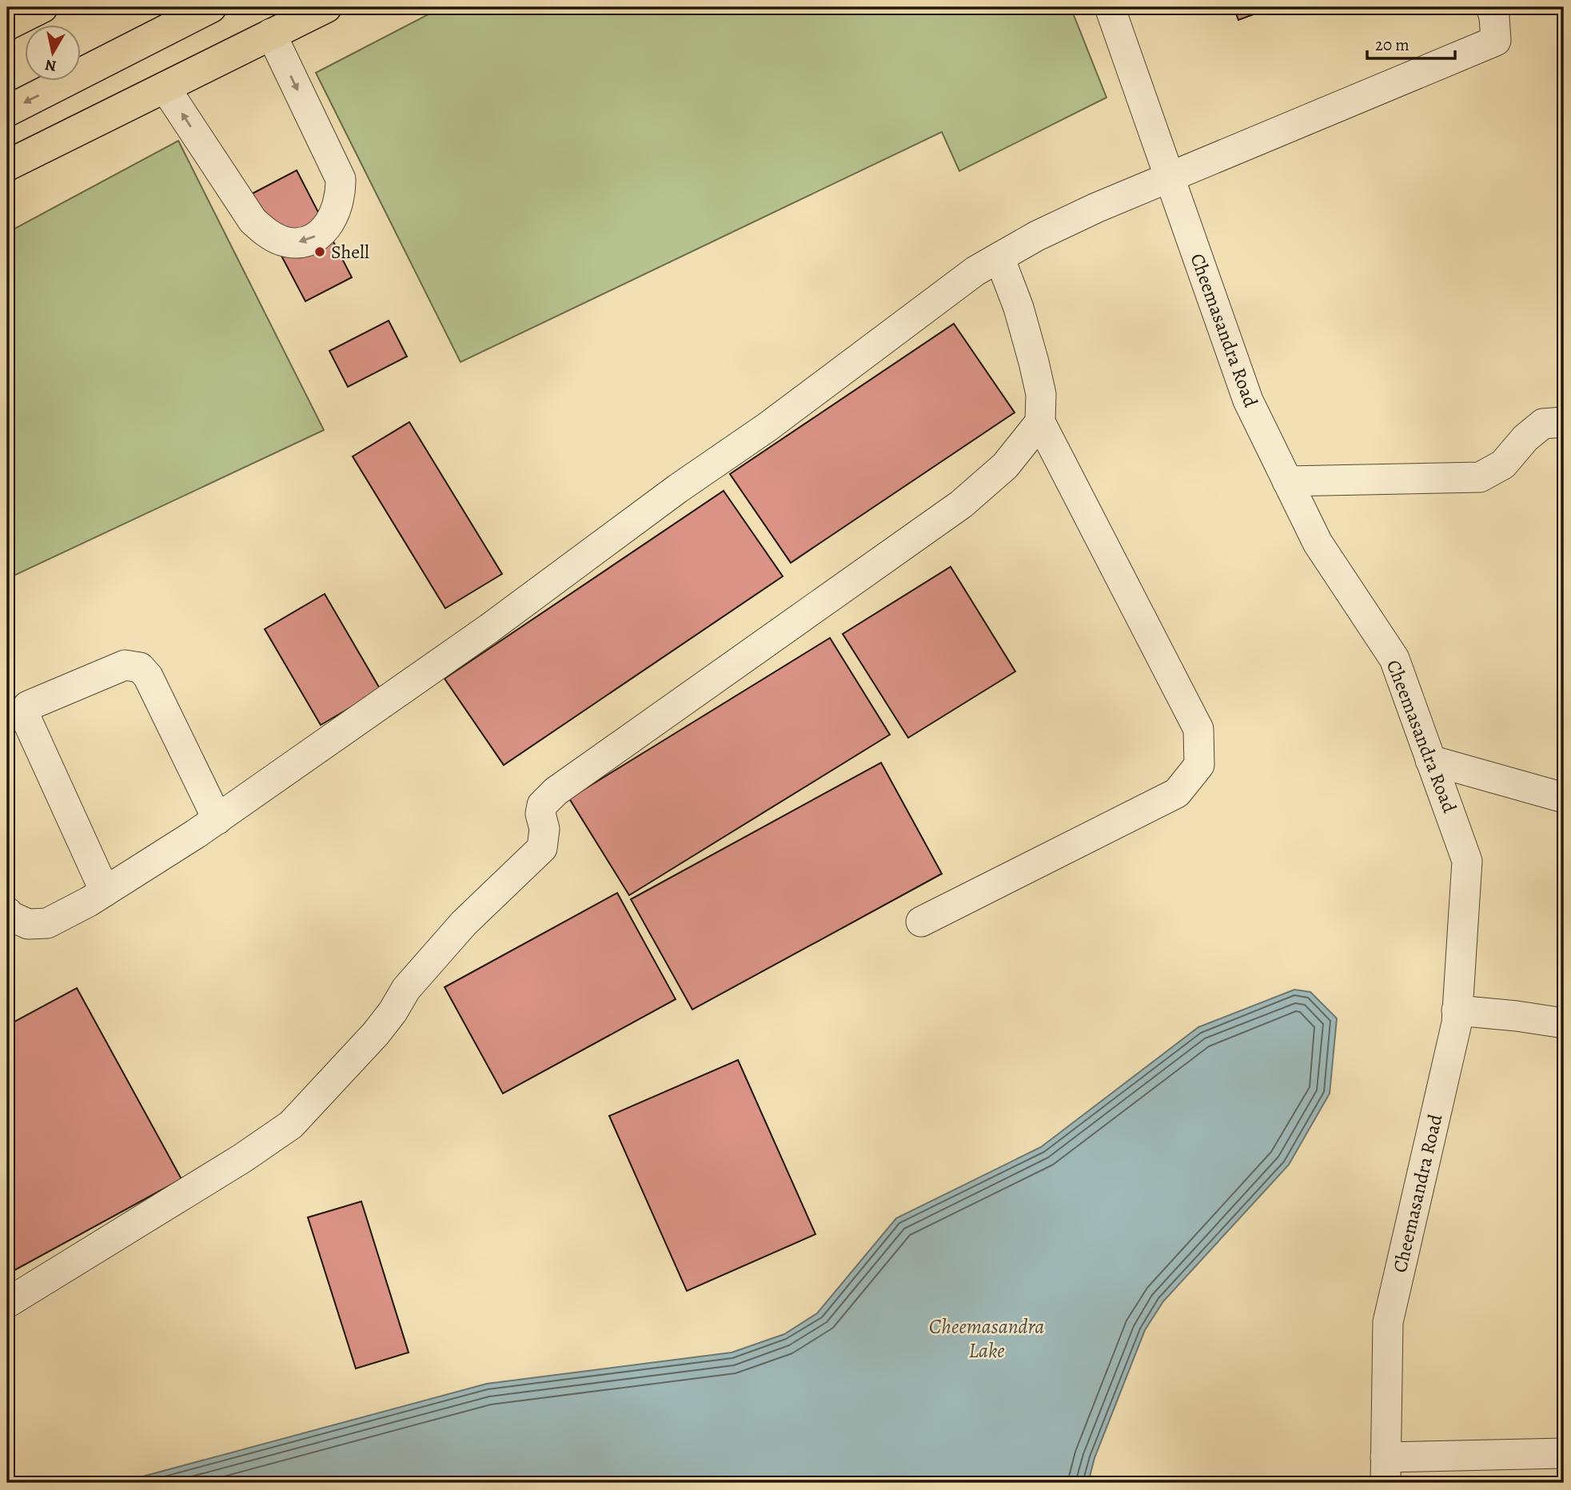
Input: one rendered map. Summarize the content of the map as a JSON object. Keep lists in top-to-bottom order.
{
  "streets": {
    "street": ["Cheemasandra Road"]
  },
  "water": ["Cheemasandra Lake"],
  "places": ["Shell"],
  "scale_bar": "20 m",
  "north": "bottom"
}
